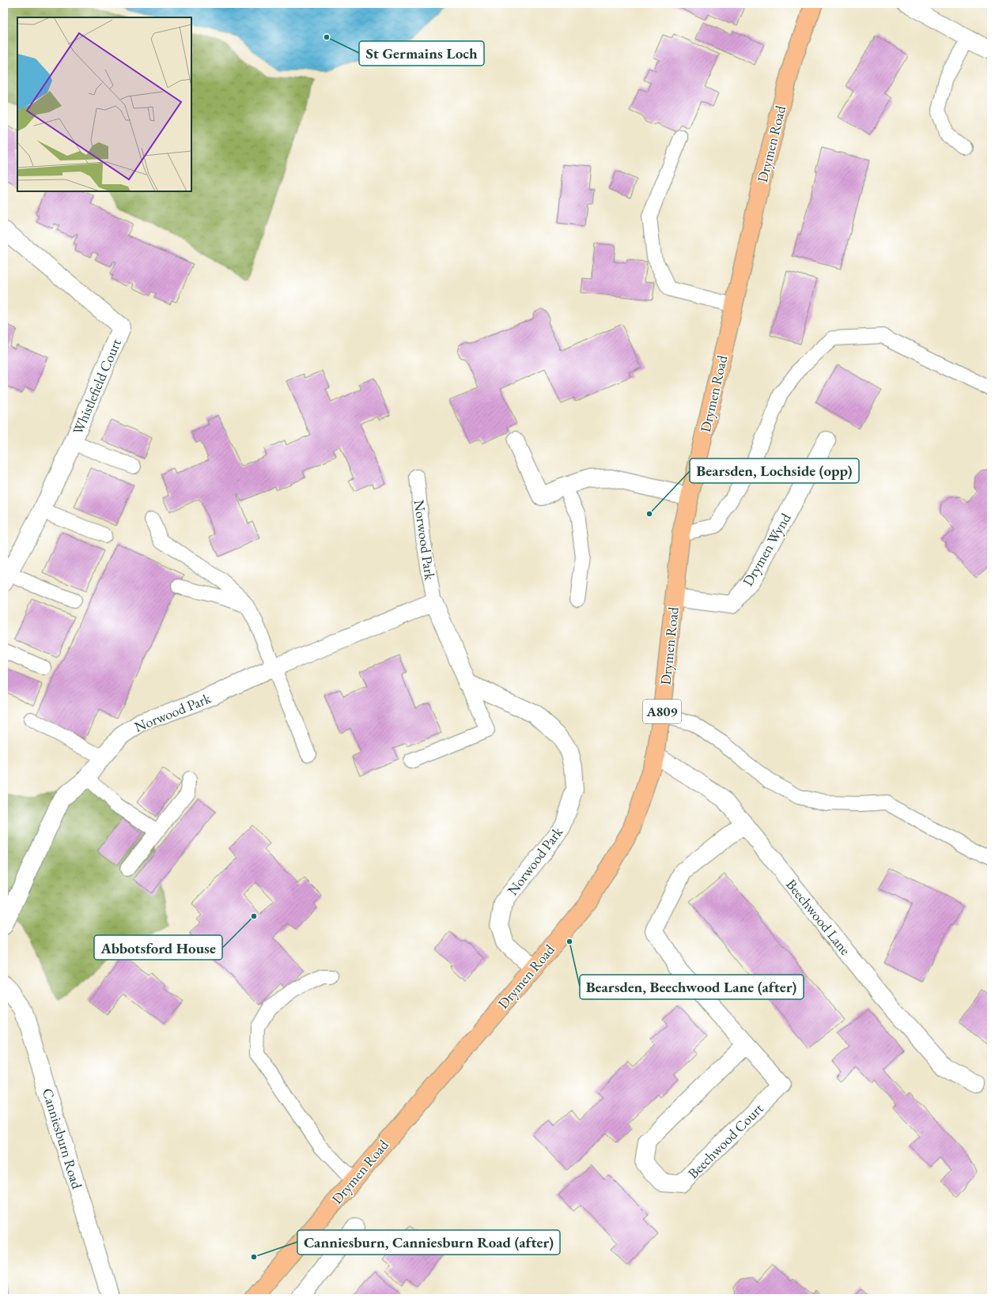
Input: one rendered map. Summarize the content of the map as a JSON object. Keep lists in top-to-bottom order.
{
  "streets": {
    "main road": ["Drymen Road", "A809"],
    "street": [
      "Whistlefield Court",
      "Norwood Park",
      "Drymen Wynd",
      "Beechwood Lane",
      "Canniesburn Road",
      "Beechwood Court"
    ]
  },
  "crossings": [
    ["Drymen Road", "Norwood Park"],
    ["Drymen Road", "Drymen Wynd"],
    ["Drymen Road", "Beechwood Lane"],
    ["Beechwood Lane", "Beechwood Court"]
  ],
  "places": [
    "St Germains Loch",
    "Bearsden, Lochside (opp)",
    "Abbotsford House",
    "Bearsden, Beechwood Lane (after)",
    "Canniesburn, Canniesburn Road (after)"
  ]
}
